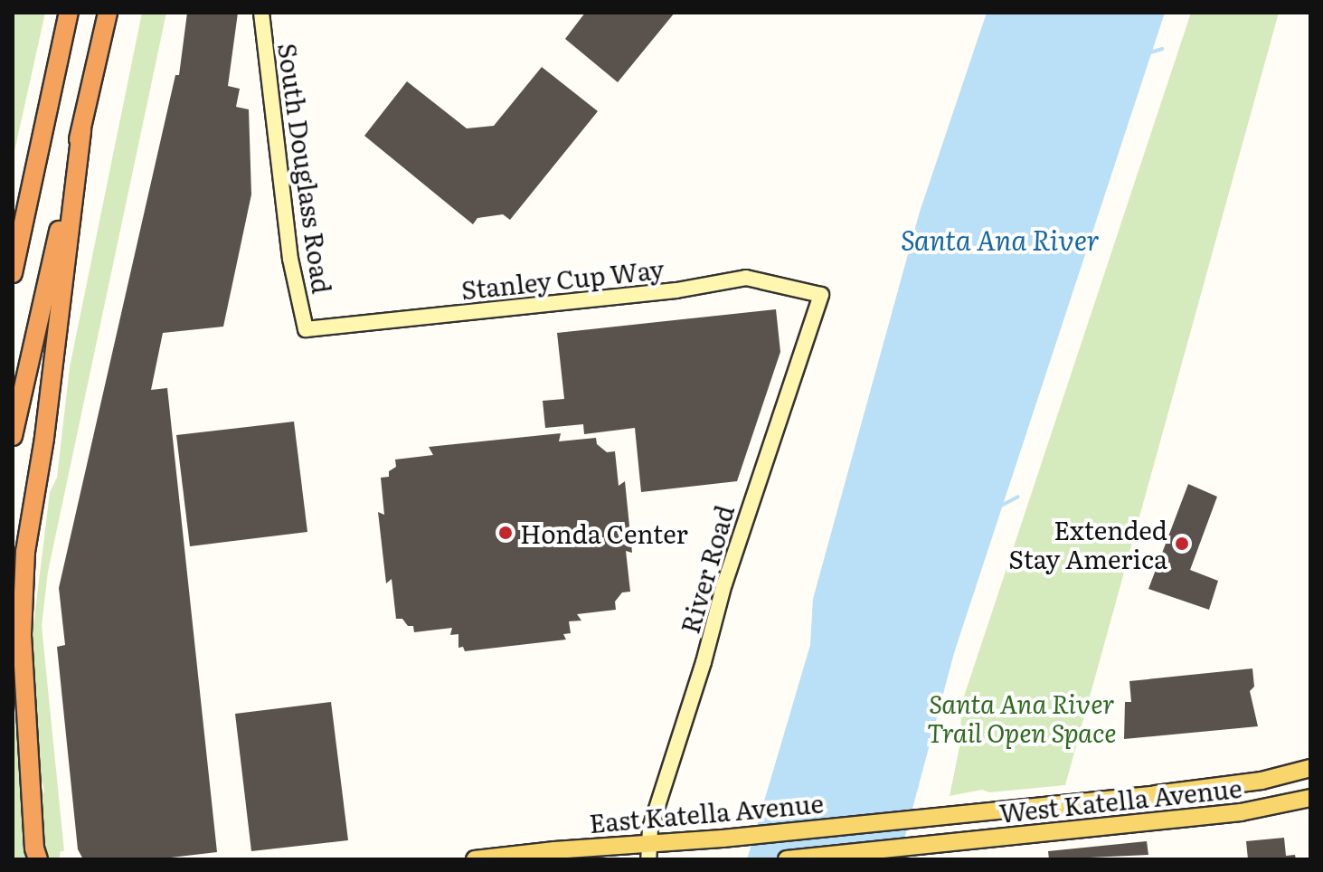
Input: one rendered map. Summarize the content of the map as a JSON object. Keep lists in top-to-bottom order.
{
  "streets": {
    "main road": [
      "South Douglass Road",
      "Stanley Cup Way",
      "River Road",
      "West Katella Avenue",
      "East Katella Avenue"
    ]
  },
  "crossings": [
    ["South Douglass Road", "Stanley Cup Way"],
    ["Stanley Cup Way", "River Road"],
    ["River Road", "East Katella Avenue"],
    ["West Katella Avenue", "East Katella Avenue"]
  ],
  "water": ["Santa Ana River"],
  "parks": ["Santa Ana River Trail Open Space"],
  "places": ["Honda Center", "Extended Stay America"]
}
